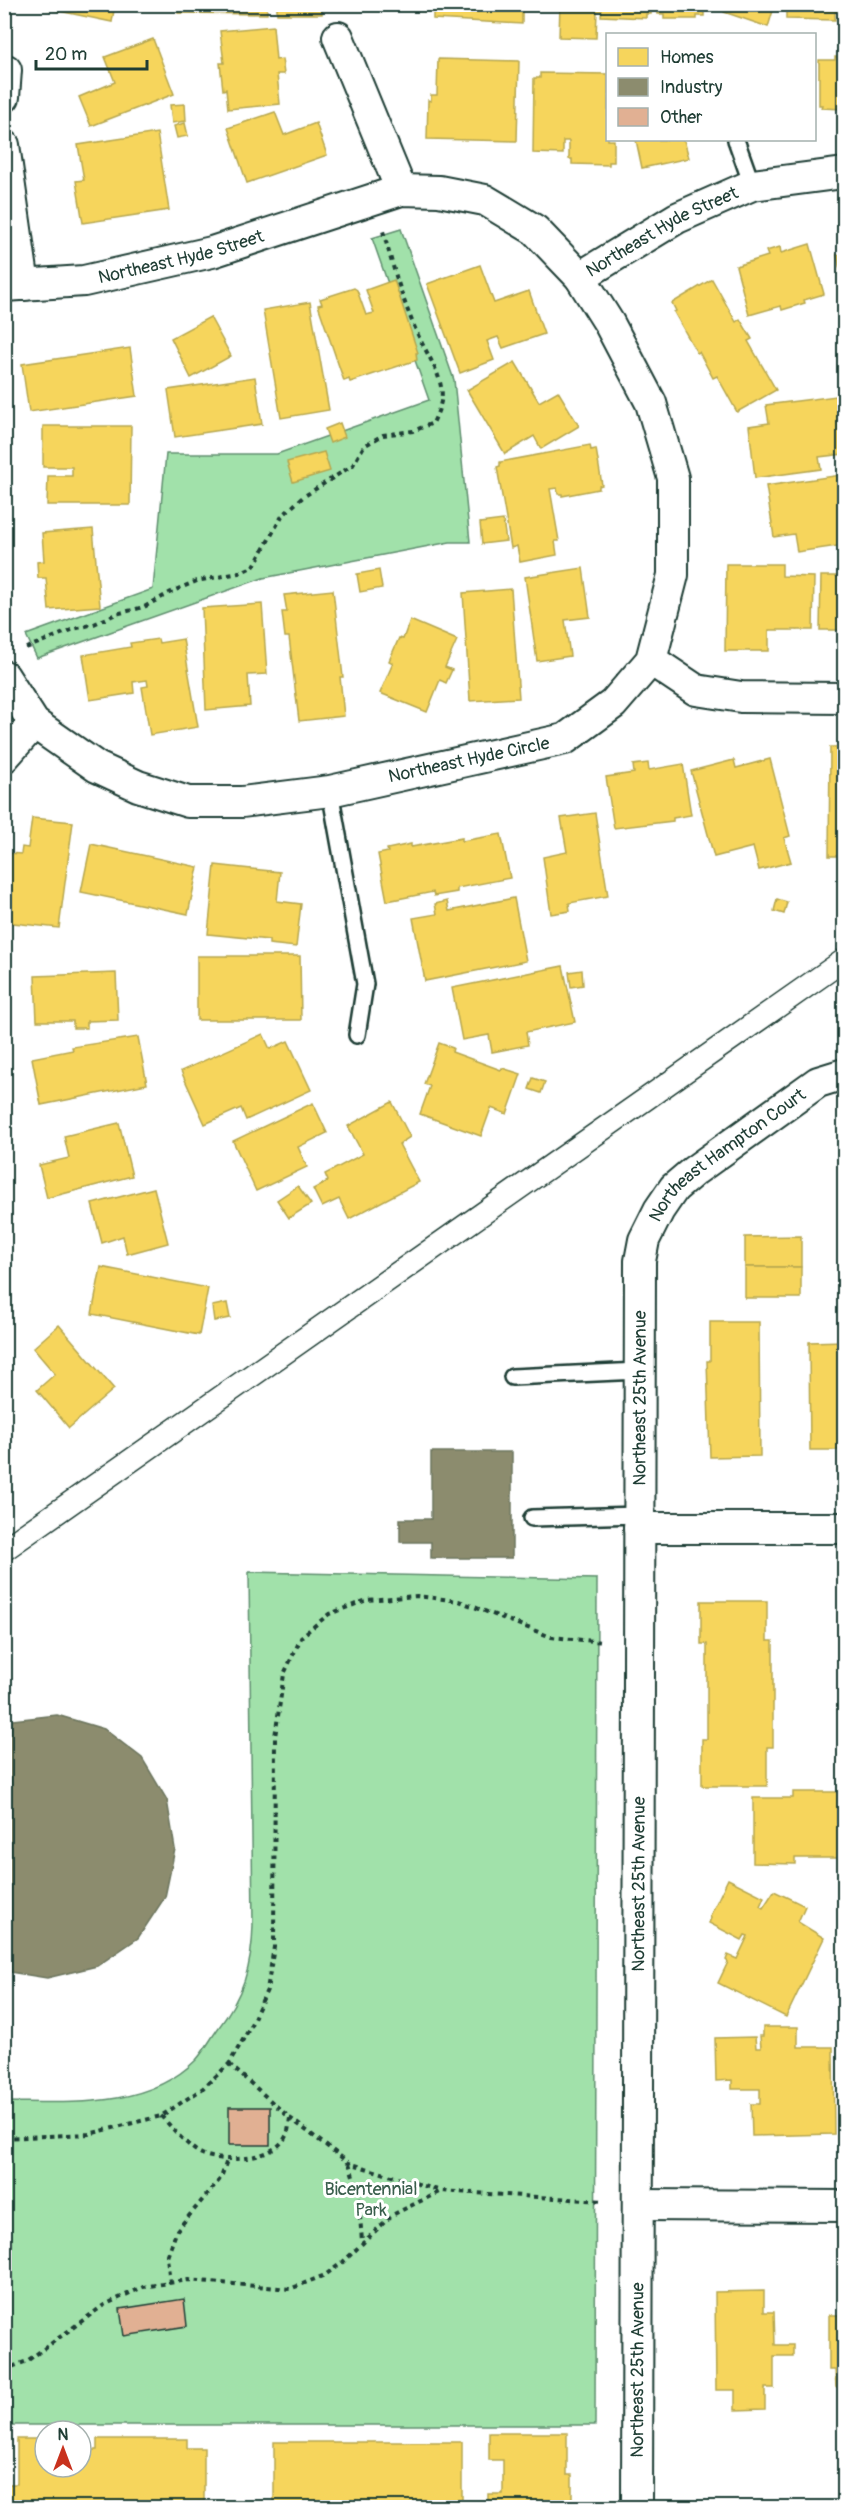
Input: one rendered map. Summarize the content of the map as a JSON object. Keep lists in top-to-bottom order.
{
  "streets": {
    "street": [
      "Northeast Hyde Street",
      "Northeast Hyde Circle",
      "Northeast Hampton Court",
      "Northeast 25th Avenue"
    ]
  },
  "crossings": [
    ["Northeast Hyde Street", "Northeast Hyde Circle"],
    ["Northeast Hampton Court", "Northeast 25th Avenue"]
  ],
  "parks": ["Bicentennial Park"],
  "legend": ["Homes", "Industry", "Other"],
  "scale_bar": "20 m",
  "north": "top"
}
